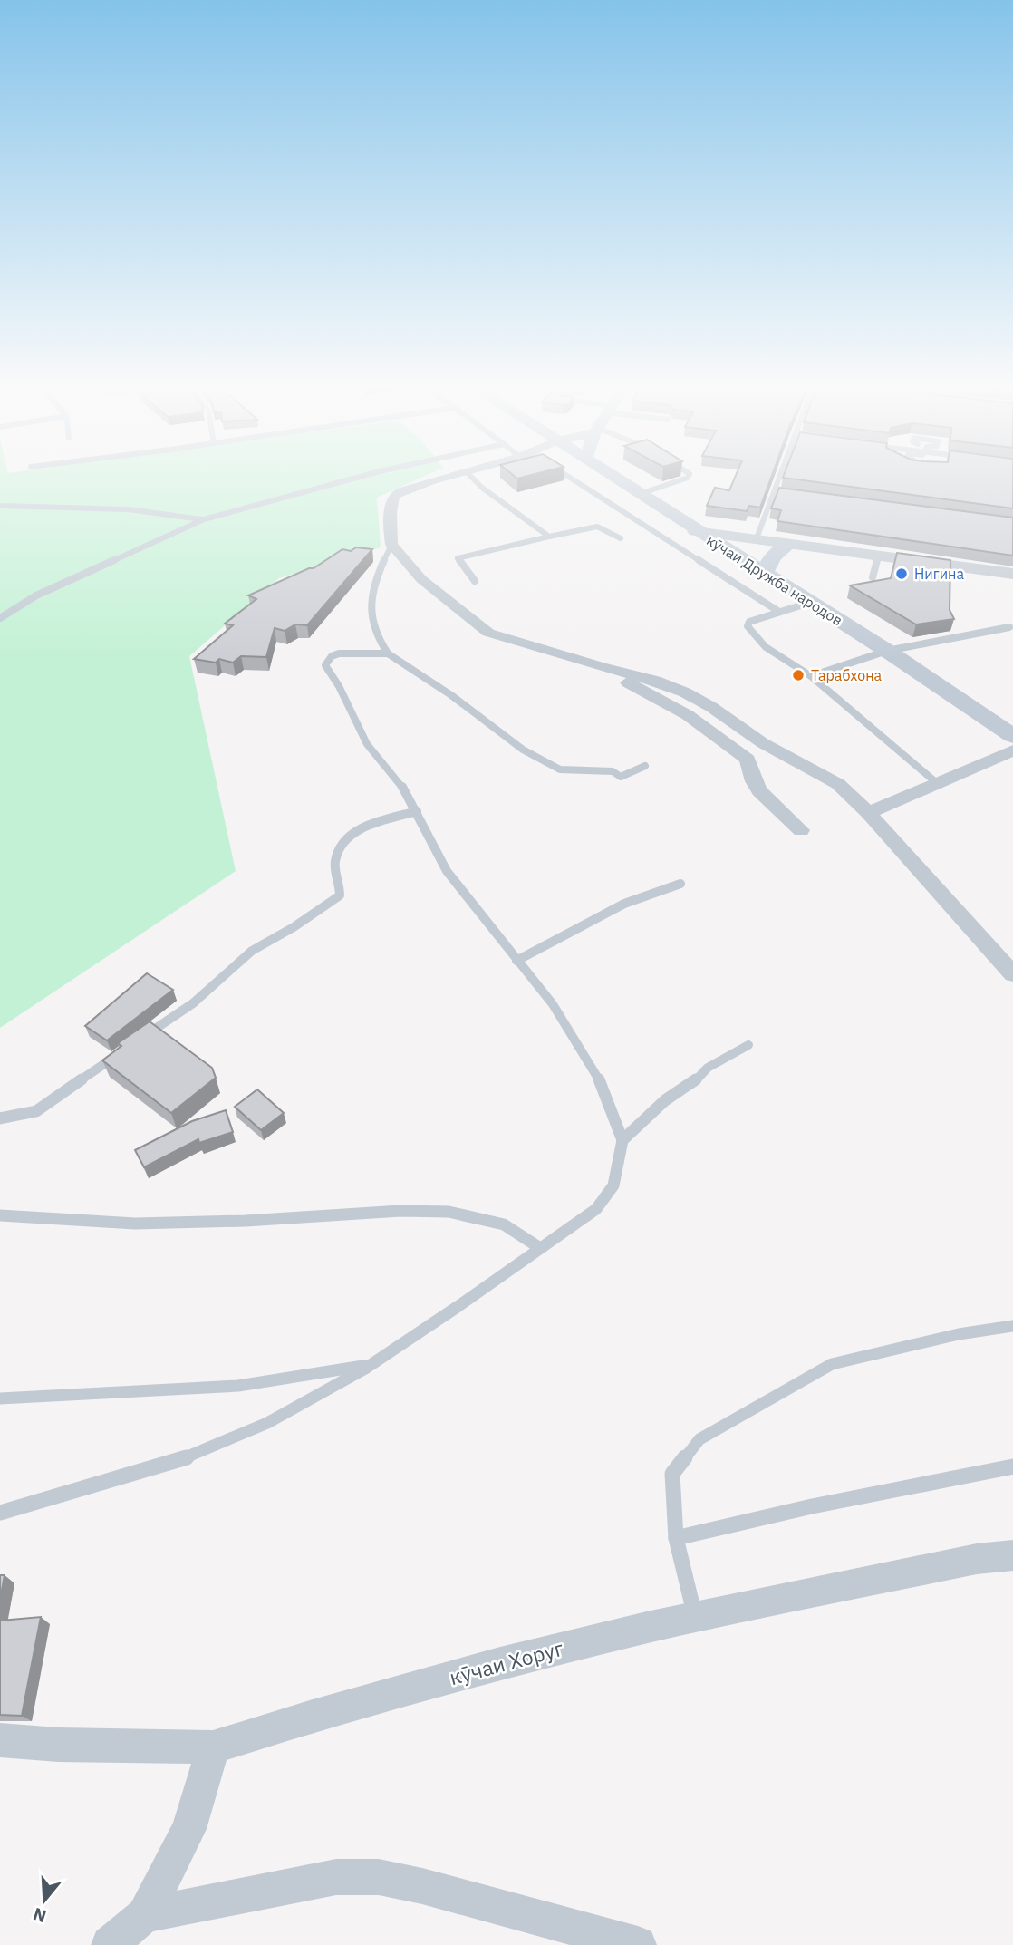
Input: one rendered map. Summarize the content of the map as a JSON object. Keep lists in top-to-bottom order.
{
  "streets": {
    "main road": ["кӯчаи Дружба народов"],
    "street": ["кӯчаи Хоруг"]
  },
  "places": ["Нигина", "Тарабхона"],
  "north": "bottom"
}
